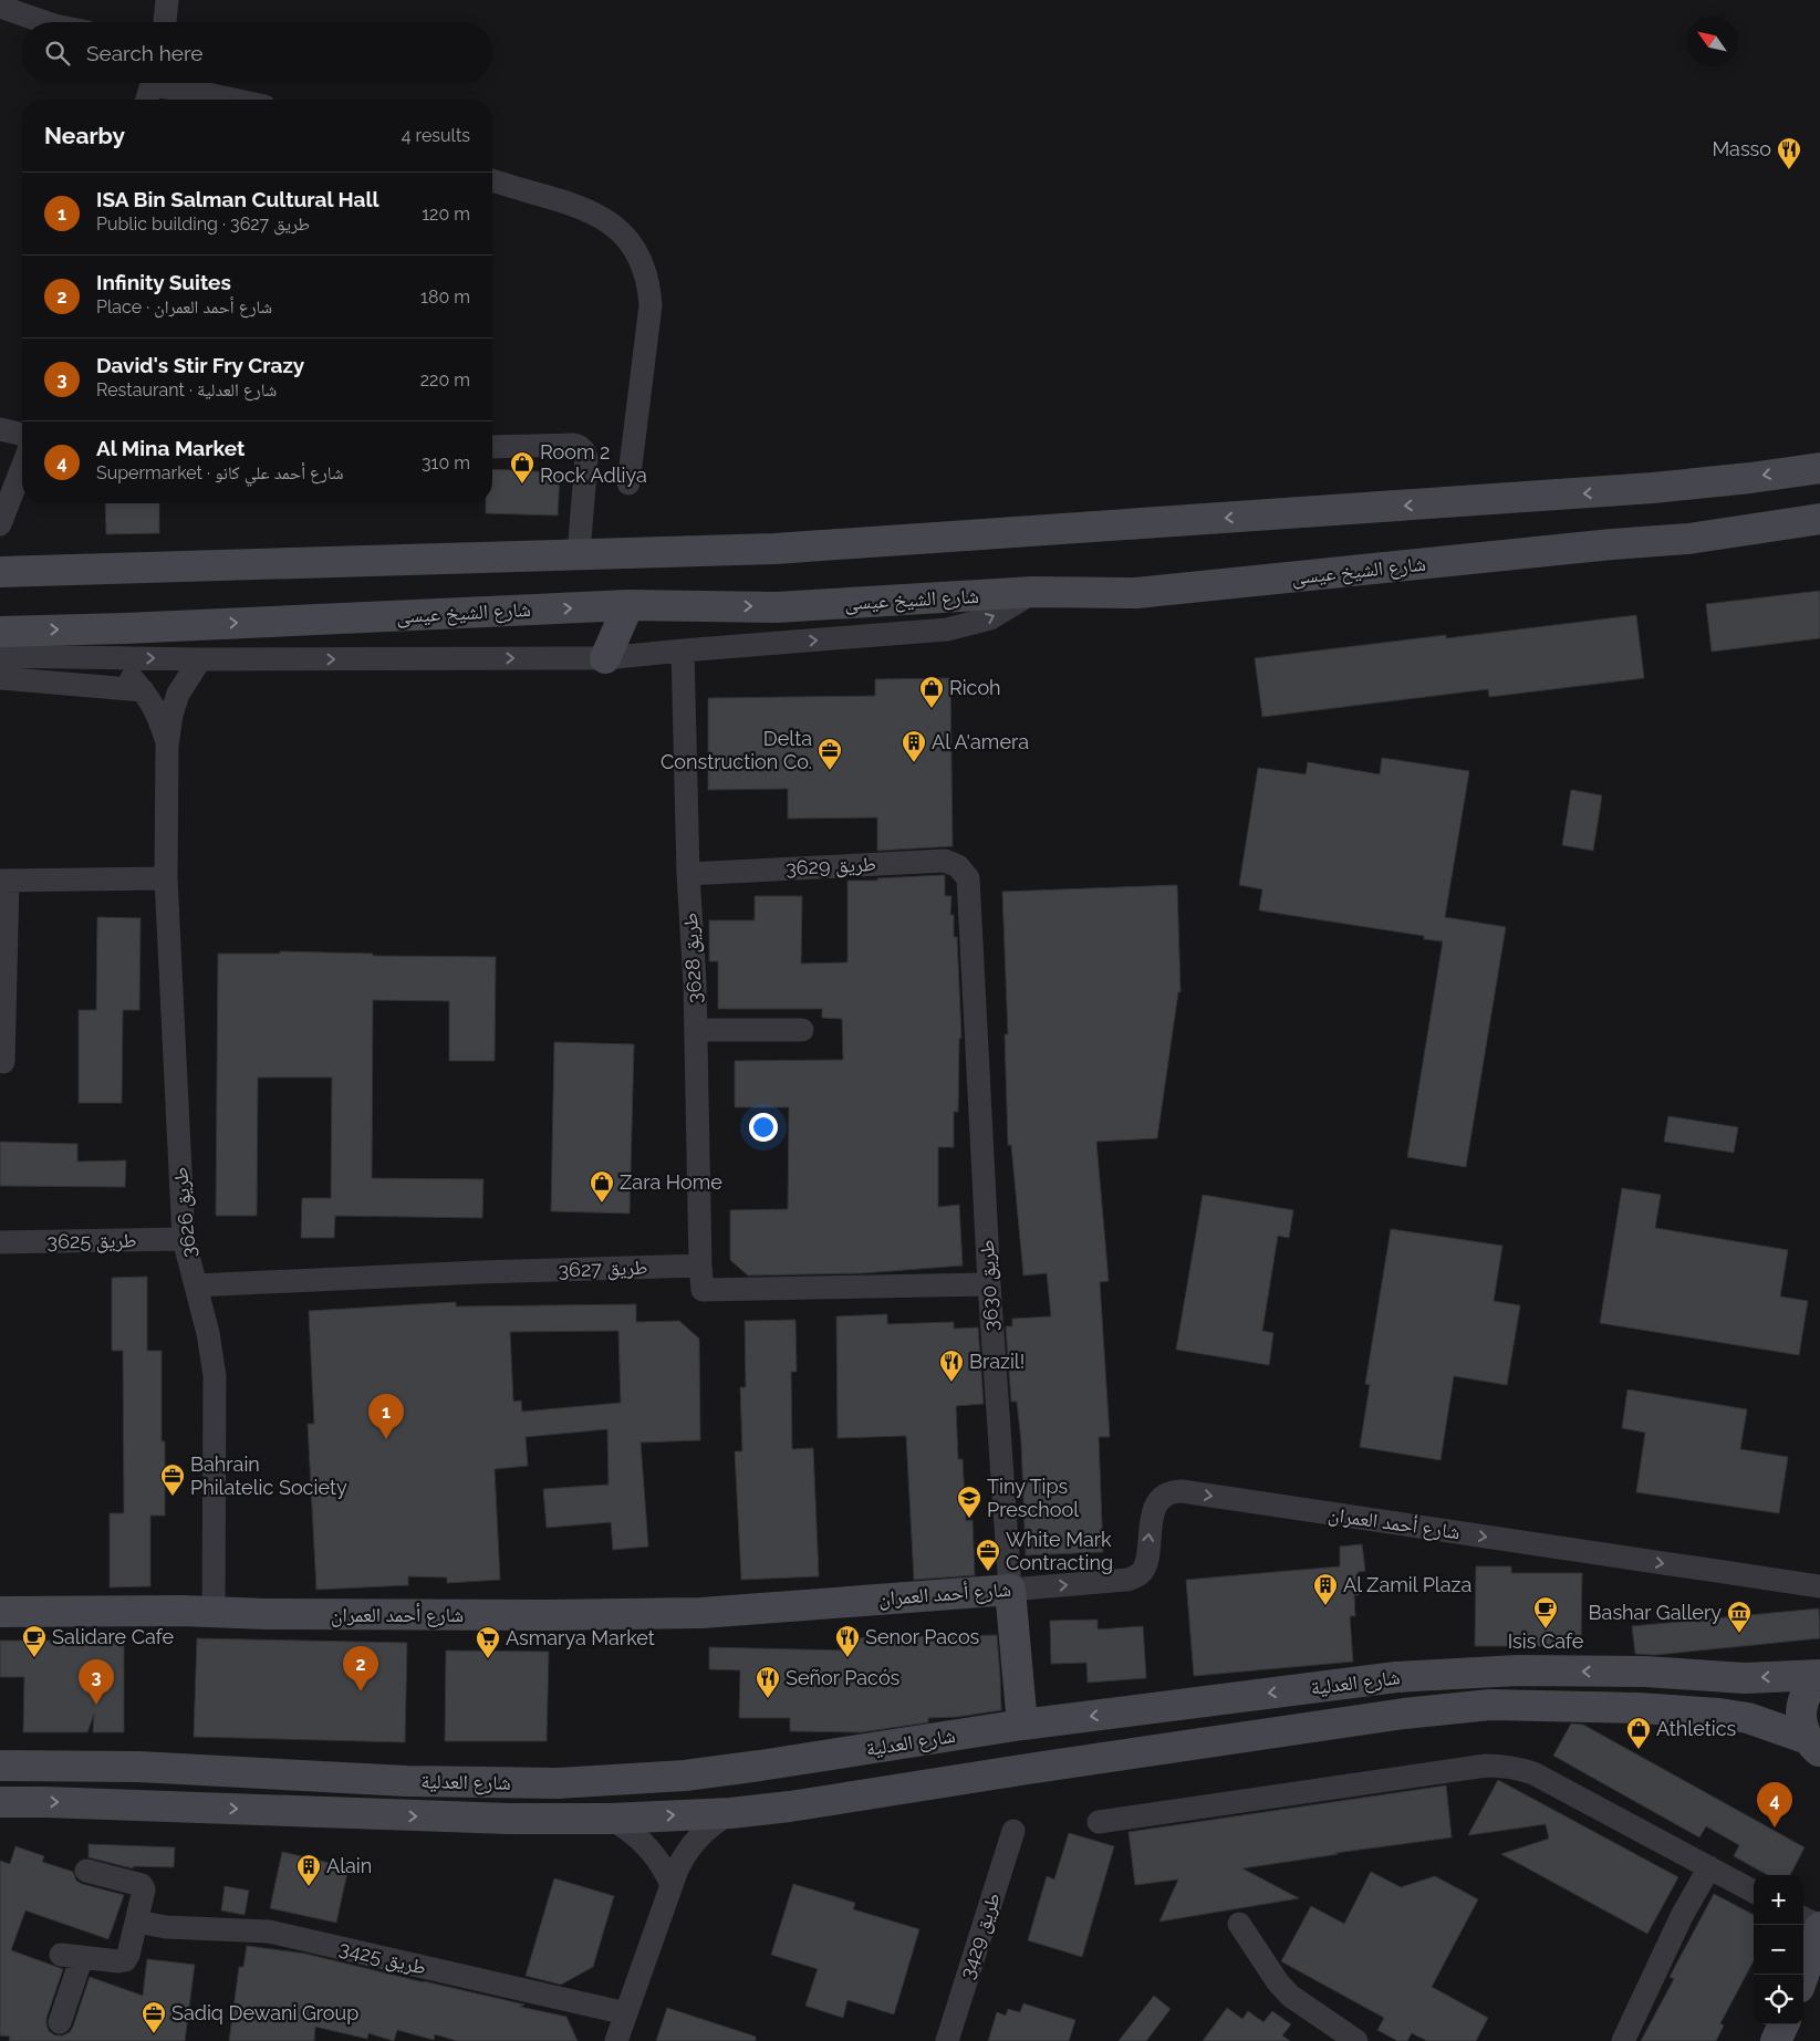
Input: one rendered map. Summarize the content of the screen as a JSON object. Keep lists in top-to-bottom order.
{
  "streets": {
    "main road": [
      "شارع الشيخ عيسى",
      "طريق 3630",
      "شارع أحمد العمران",
      "شارع العدلية"
    ],
    "street": [
      "طريق 3629",
      "طريق 3628",
      "طريق 3626",
      "طريق 3625",
      "طريق 3627",
      "طريق 3429",
      "طريق 3425"
    ]
  },
  "crossings": [
    ["طريق 3629", "طريق 3628"],
    ["طريق 3629", "طريق 3630"],
    ["طريق 3628", "طريق 3627"],
    ["طريق 3626", "طريق 3625"],
    ["طريق 3626", "طريق 3627"],
    ["طريق 3626", "شارع أحمد العمران"],
    ["طريق 3630", "شارع أحمد العمران"],
    ["طريق 3630", "شارع العدلية"]
  ],
  "one_way": ["شارع أحمد العمران"],
  "places": {
    "restaurant": [
      "Masso",
      "Brazil!",
      "Senor Pacos",
      "Señor Pacós"
    ],
    "shop": [
      "Room 2 Rock Adliya",
      "Ricoh",
      "Zara Home",
      "Athletics"
    ],
    "building": ["Al A'amera", "Al Zamil Plaza", "Alain"],
    "office": [
      "Delta Construction Co.",
      "Bahrain Philatelic Society",
      "White Mark Contracting",
      "Sadiq Dewani Group"
    ],
    "school or university": ["Tiny Tips Preschool"],
    "cafe": ["Isis Cafe", "Salidare Cafe"],
    "museum": ["Bashar Gallery"],
    "supermarket": ["Asmarya Market"]
  },
  "north": "top left",
  "page": {
    "search": "Search here",
    "heading": ["Nearby", "4 results"],
    "list": [
      {
        "mark": "1",
        "name": "ISA Bin Salman Cultural Hall",
        "note": "Public building · طريق 3627",
        "value": "120 m"
      },
      {
        "mark": "2",
        "name": "Infinity Suites",
        "note": "Place · شارع أحمد العمران",
        "value": "180 m"
      },
      {
        "mark": "3",
        "name": "David's Stir Fry Crazy",
        "note": "Restaurant · شارع العدلية",
        "value": "220 m"
      },
      {
        "mark": "4",
        "name": "Al Mina Market",
        "note": "Supermarket · شارع أحمد علي كانو",
        "value": "310 m"
      }
    ],
    "pins": [
      "1",
      "2",
      "3",
      "4"
    ],
    "map_buttons": ["+", "−"]
  }
}
